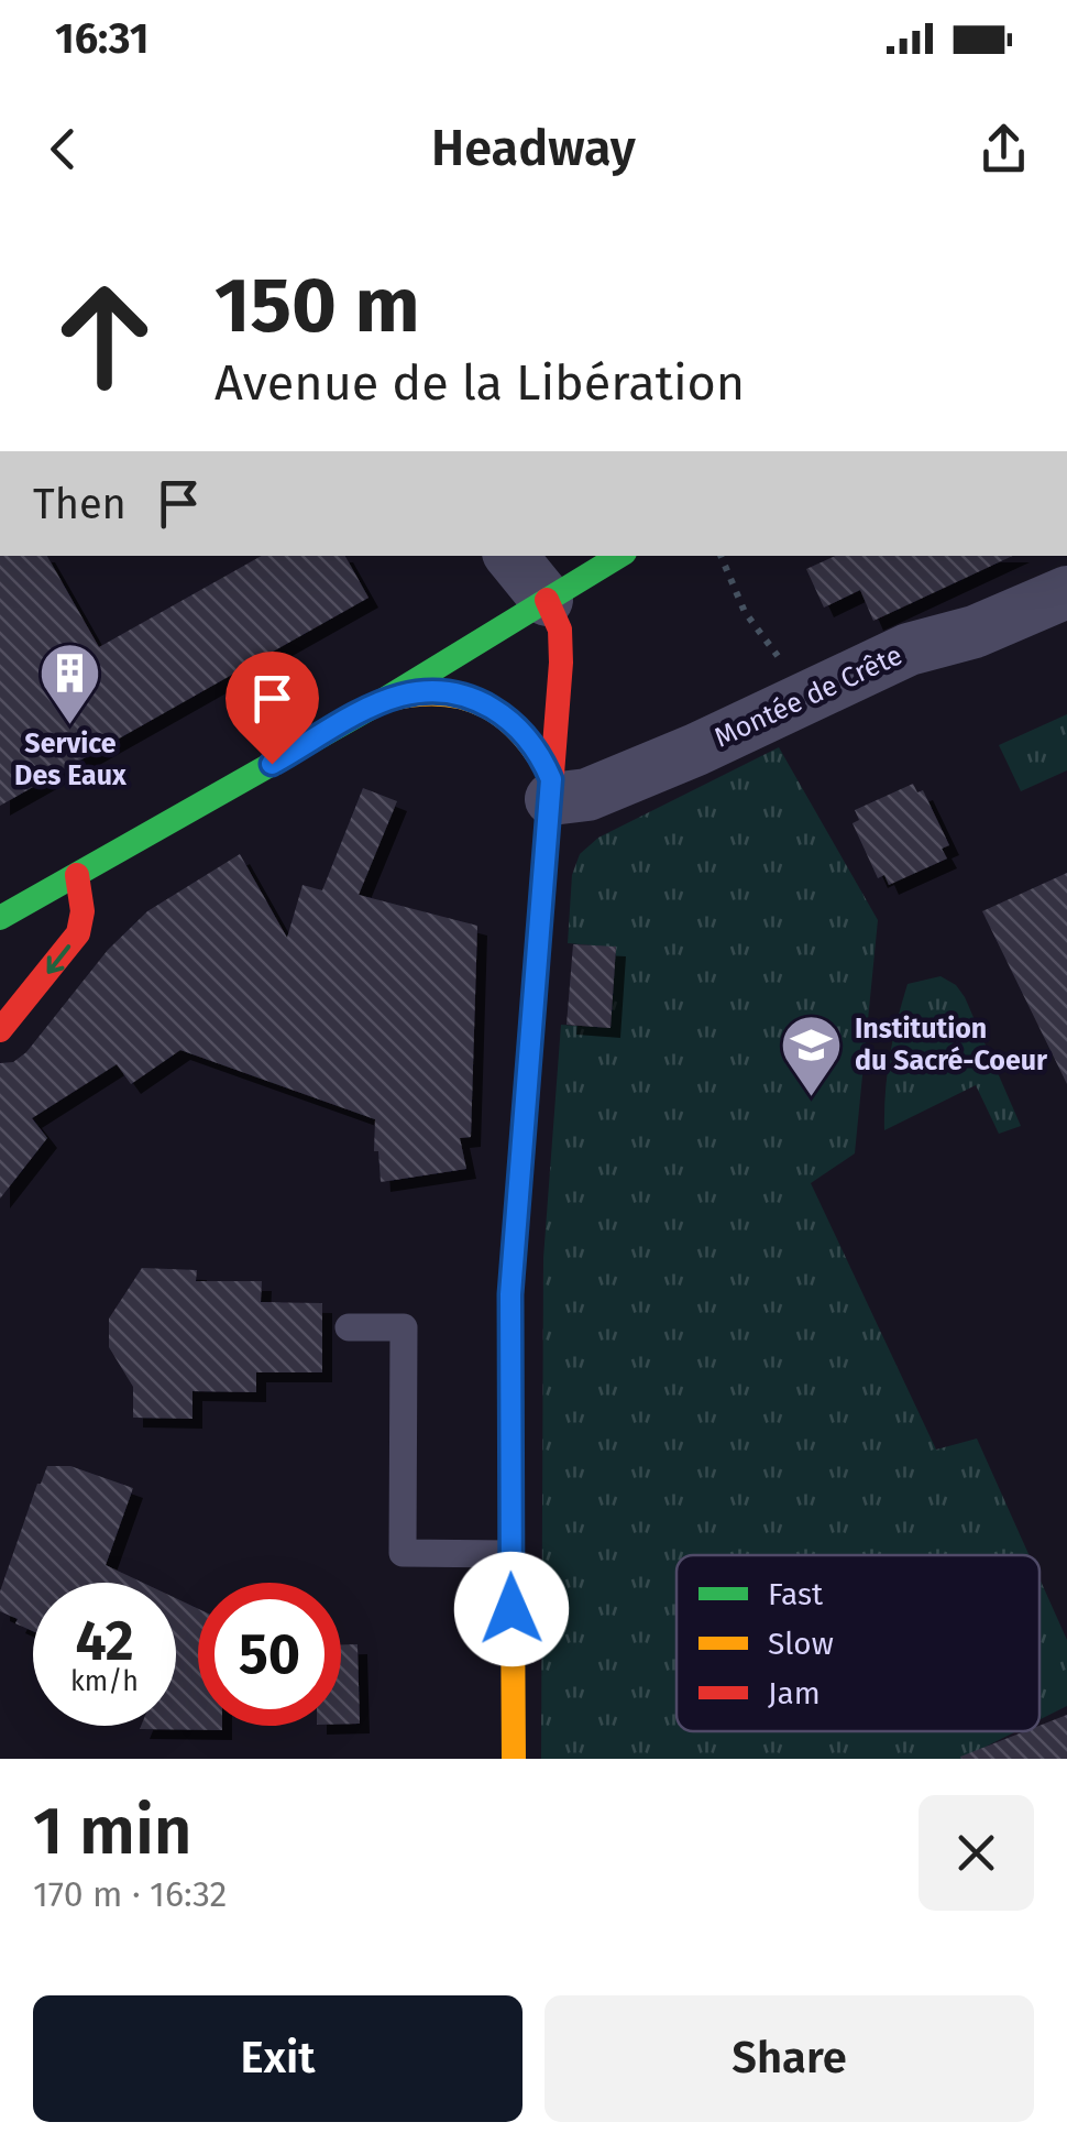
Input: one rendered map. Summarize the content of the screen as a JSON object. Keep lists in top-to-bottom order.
{
  "streets": {
    "street": ["Montée de Crête"]
  },
  "places": {
    "building": ["Service Des Eaux"],
    "school or university": ["Institution du Sacré-Coeur"]
  },
  "legend": ["Fast", "Slow", "Jam"],
  "page": {
    "status": "16:31",
    "header": "Headway",
    "turn": ["150 m", "Avenue de la Libération"],
    "then": "Then",
    "speed": "42 km/h",
    "limit": "50",
    "heading": ["1 min", "170 m · 16:32"],
    "buttons": ["Exit", "Share"]
  }
}
